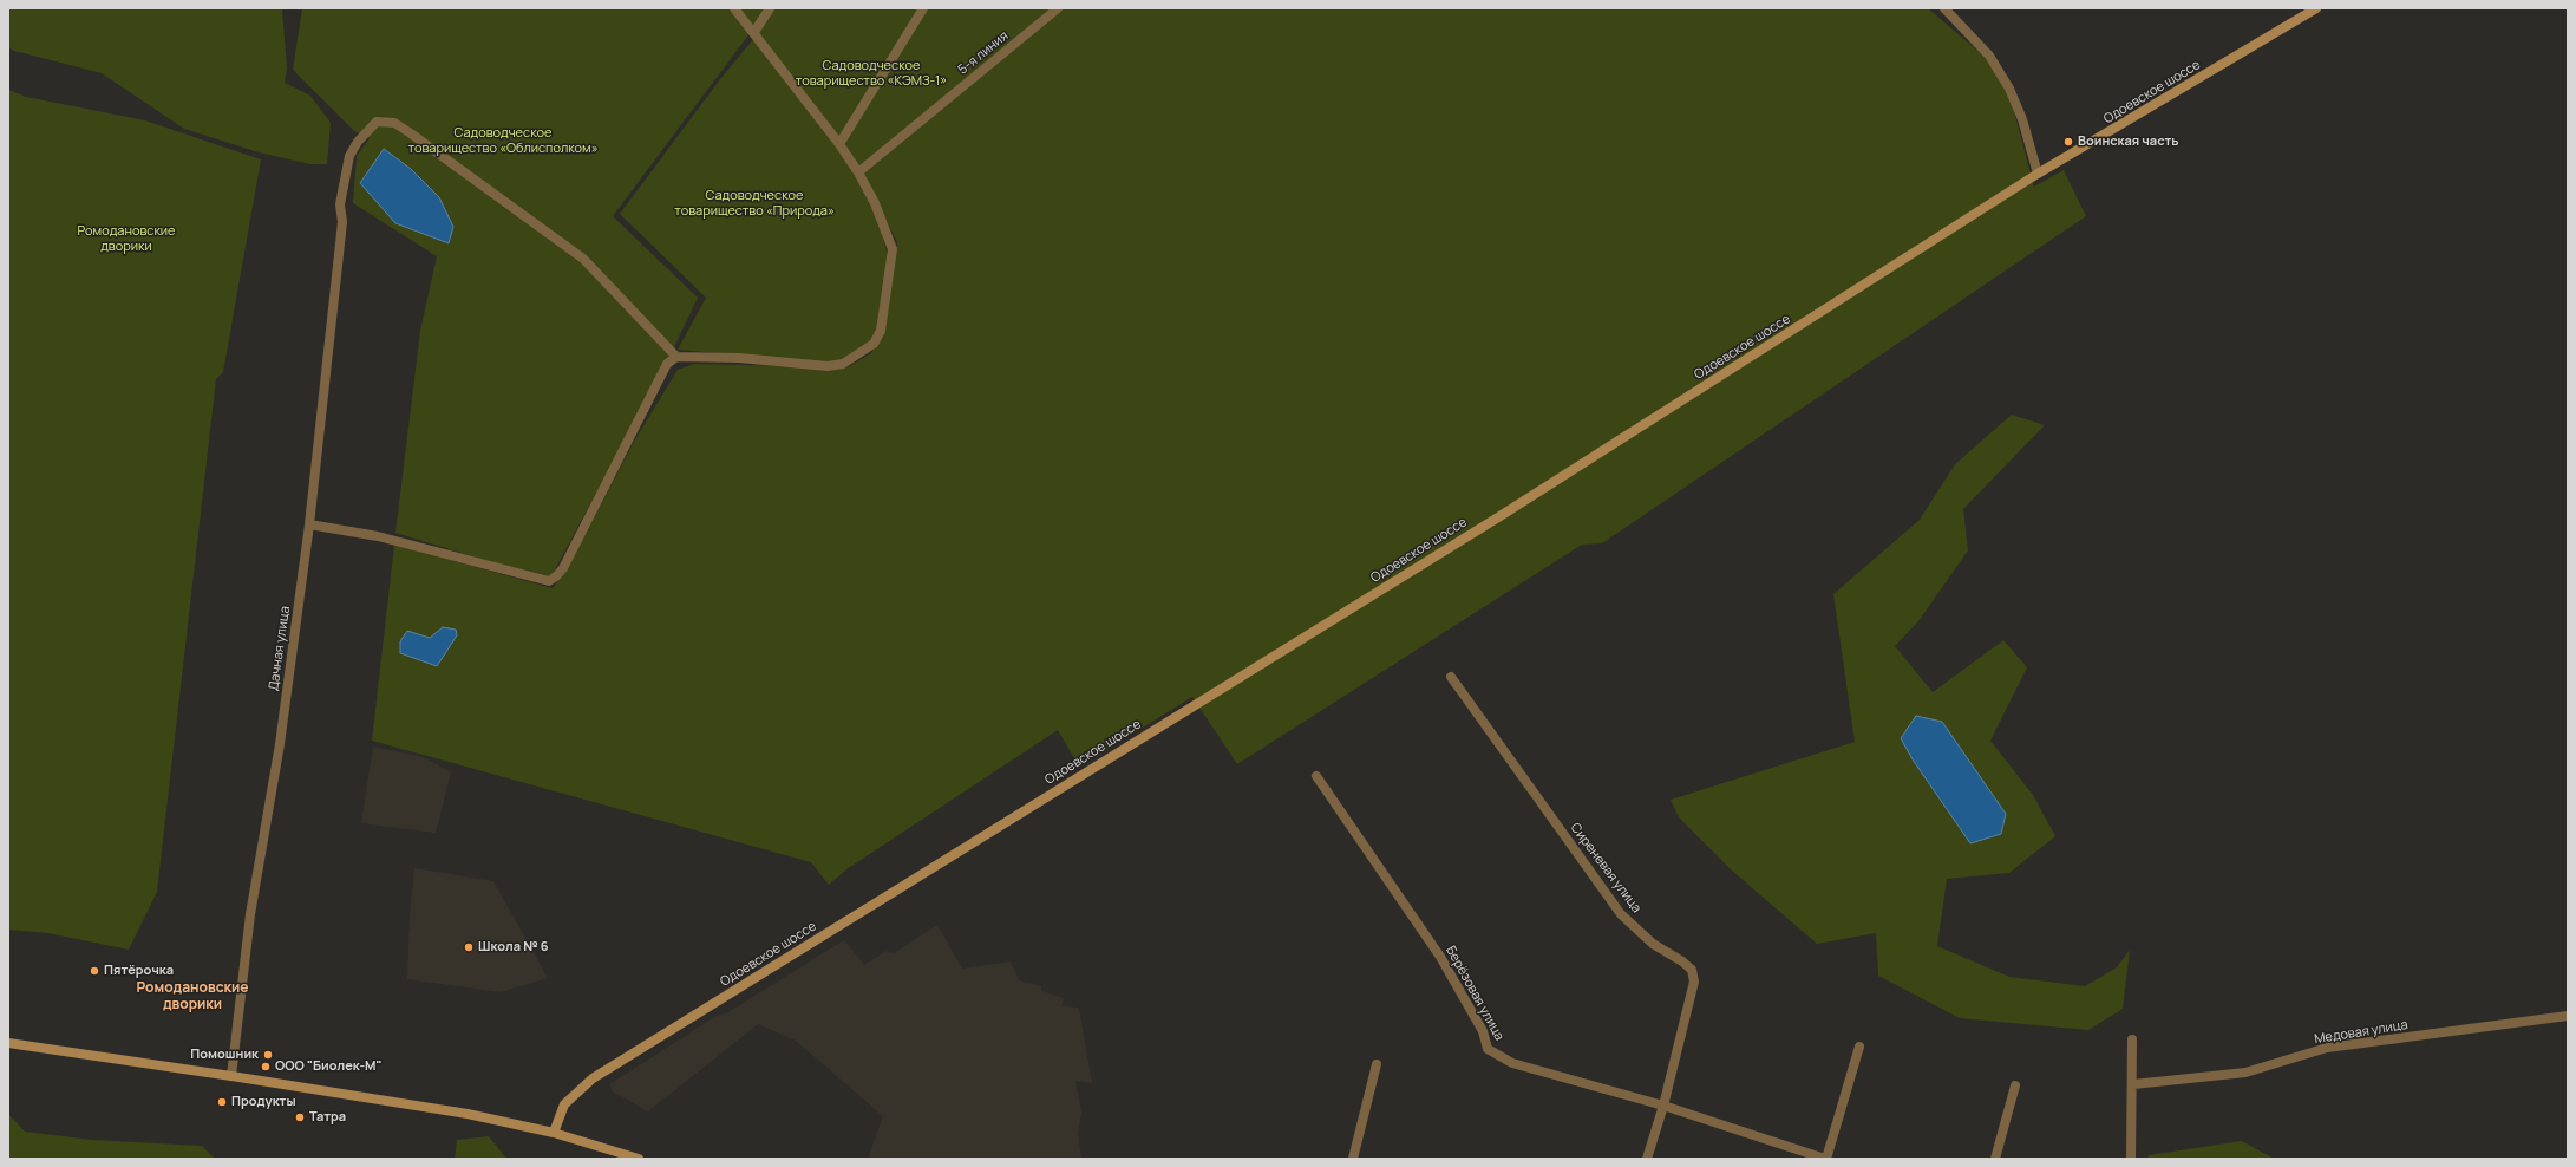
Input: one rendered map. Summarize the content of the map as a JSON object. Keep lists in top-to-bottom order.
{
  "streets": {
    "main road": ["Одоевское шоссе"],
    "street": [
      "5-я линия",
      "Дачная улица",
      "Сиреневая улица",
      "Берёзовая улица",
      "Медовая улица"
    ]
  },
  "crossings": [
    ["Сиреневая улица", "Берёзовая улица"]
  ],
  "districts": ["Ромодановские дворики"],
  "parks": [
    "Садоводческое товарищество «КЭМЗ-1»",
    "Садоводческое товарищество «Облисполком»",
    "Садоводческое товарищество «Природа»",
    "Ромодановские дворики"
  ],
  "places": [
    "Воинская часть",
    "Школа № 6",
    "Пятёрочка",
    "Помошник",
    "ООО \"Биолек-М\"",
    "Продукты",
    "Татра"
  ]
}
